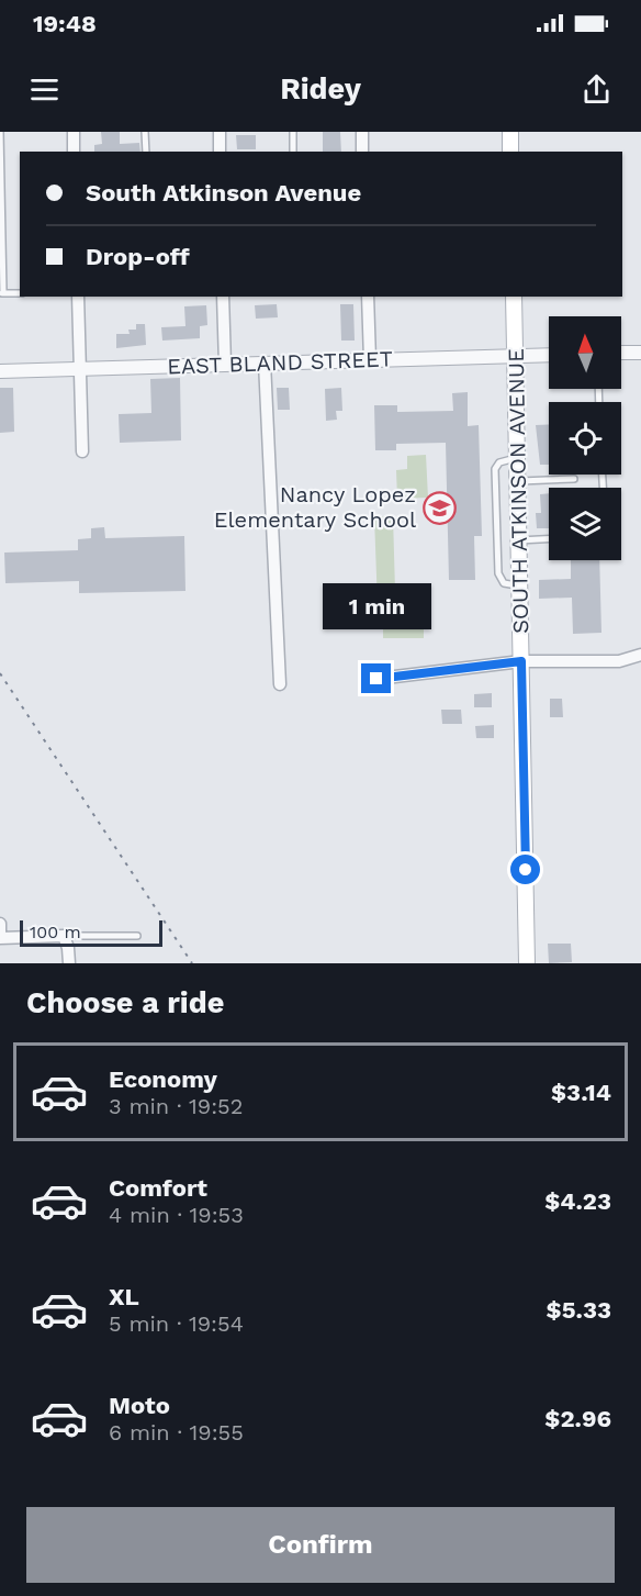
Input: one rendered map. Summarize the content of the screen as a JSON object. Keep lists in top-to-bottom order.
{
  "streets": {
    "main road": ["SOUTH ATKINSON AVENUE"],
    "street": ["EAST BLAND STREET"]
  },
  "crossings": [
    ["EAST BLAND STREET", "SOUTH ATKINSON AVENUE"]
  ],
  "places": {
    "school or university": ["Nancy Lopez Elementary School"]
  },
  "scale_bar": "100 m",
  "north": "top",
  "page": {
    "status": "19:48",
    "header": "Ridey",
    "banner": ["South Atkinson Avenue", "Drop-off"],
    "bubble": "1 min",
    "scale": "100 m",
    "heading": "Choose a ride",
    "list": [
      {
        "name": "Economy",
        "note": "3 min · 19:52",
        "value": "$3.14"
      },
      {
        "name": "Comfort",
        "note": "4 min · 19:53",
        "value": "$4.23"
      },
      {
        "name": "XL",
        "note": "5 min · 19:54",
        "value": "$5.33"
      },
      {
        "name": "Moto",
        "note": "6 min · 19:55",
        "value": "$2.96"
      }
    ],
    "buttons": "Confirm"
  }
}
